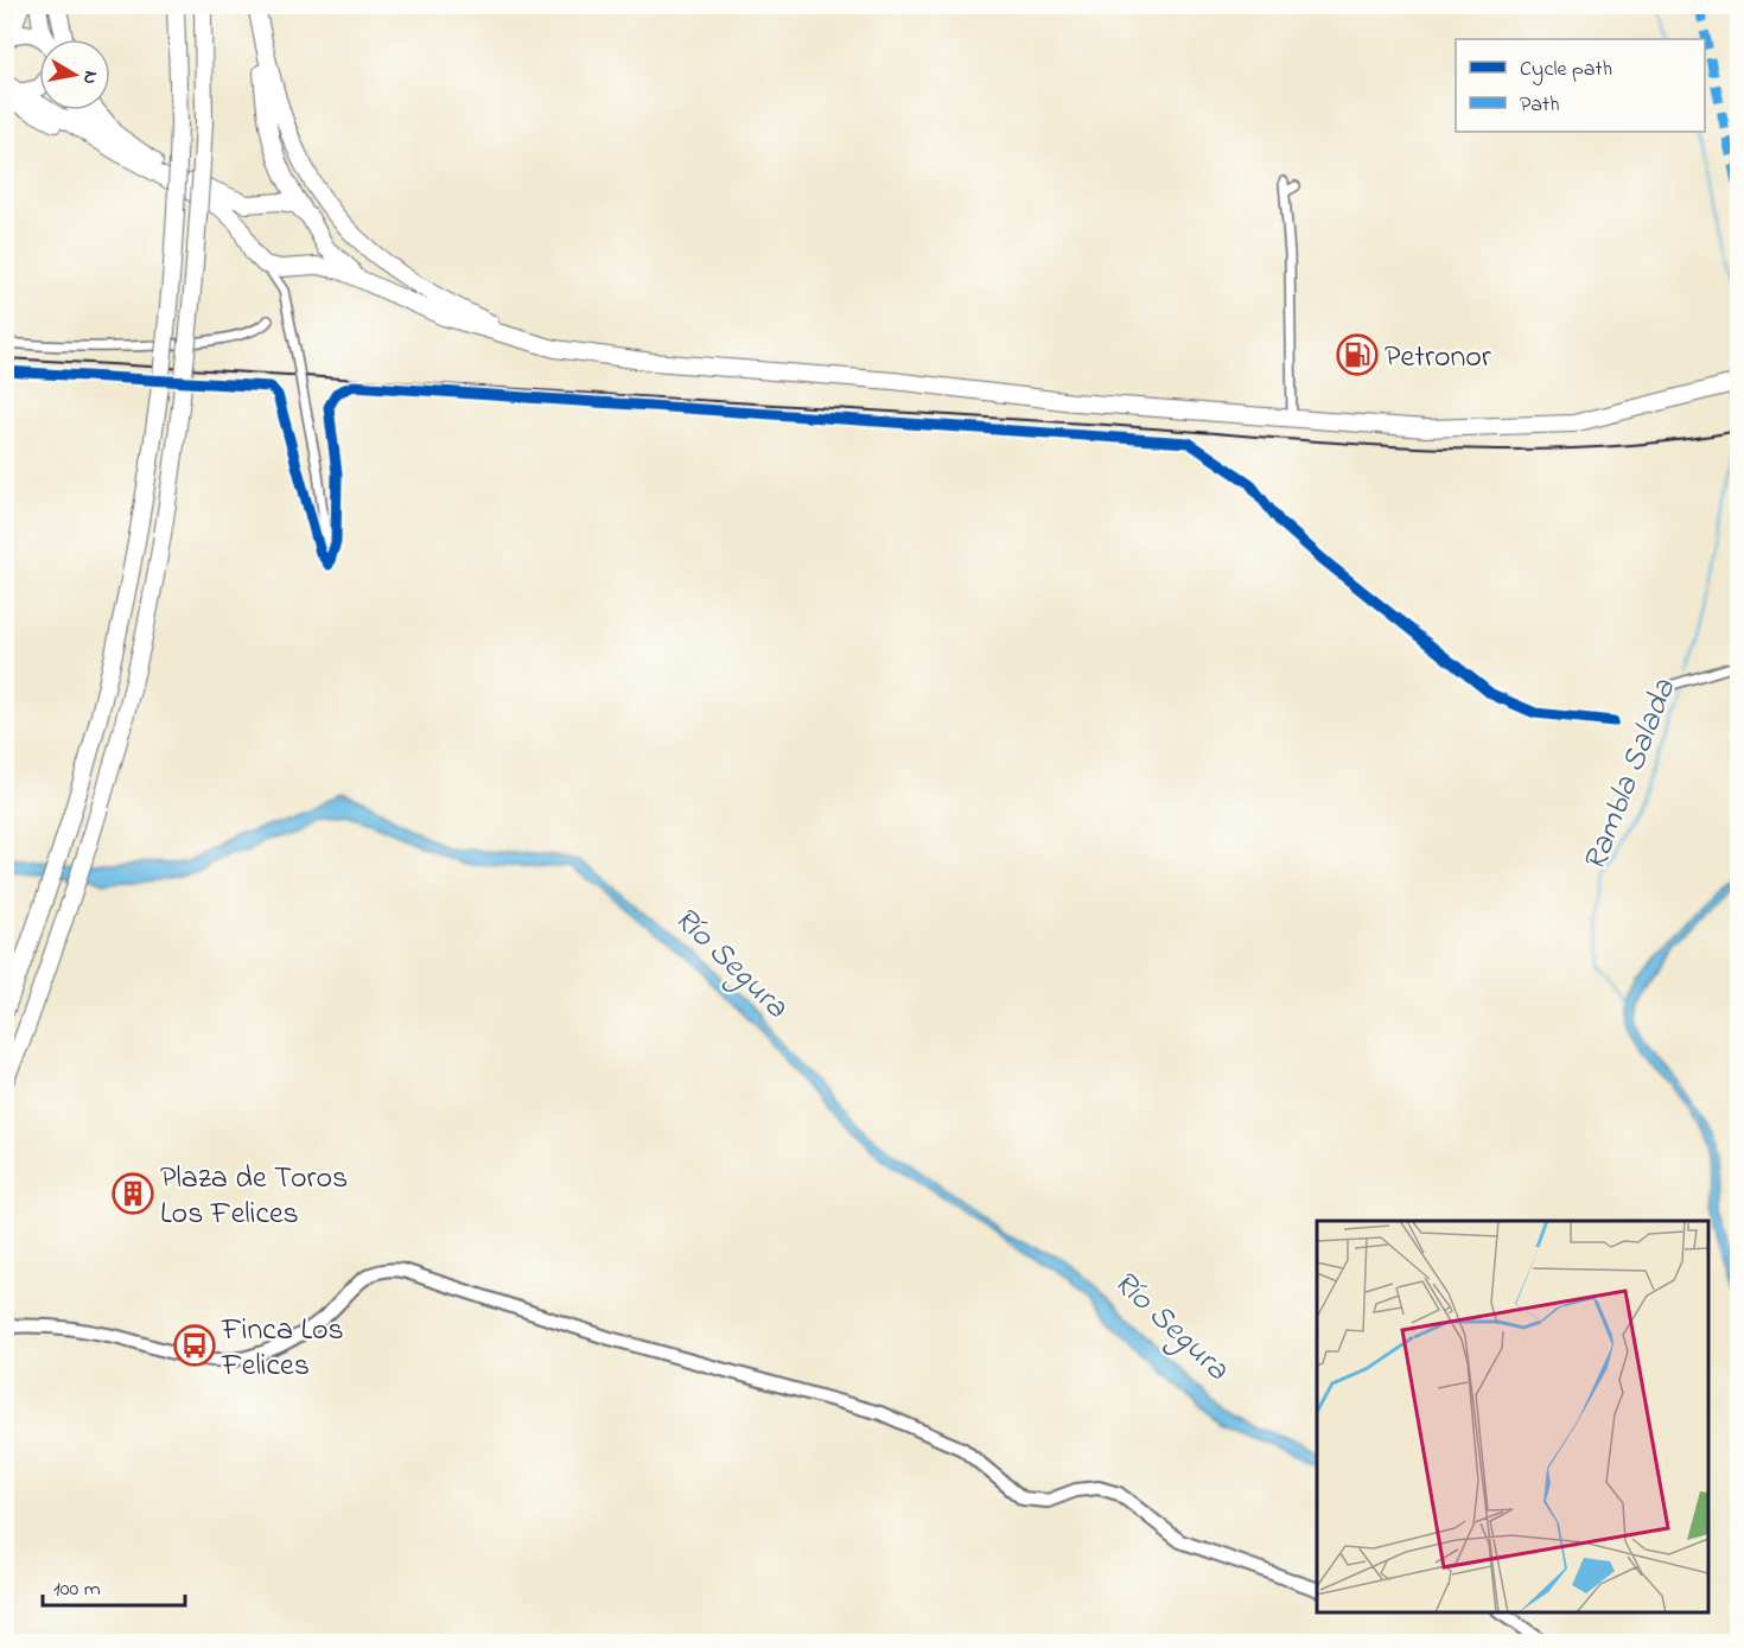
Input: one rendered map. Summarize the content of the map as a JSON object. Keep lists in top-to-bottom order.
{
  "water": ["Rambla Salada", "Río Segura"],
  "places": {
    "fuel station": ["Petronor"],
    "building": ["Plaza de Toros Los Felices"],
    "bus stop": ["Finca Los Felices"]
  },
  "legend": ["Cycle path", "Path"],
  "scale_bar": "100 m",
  "north": "right"
}
